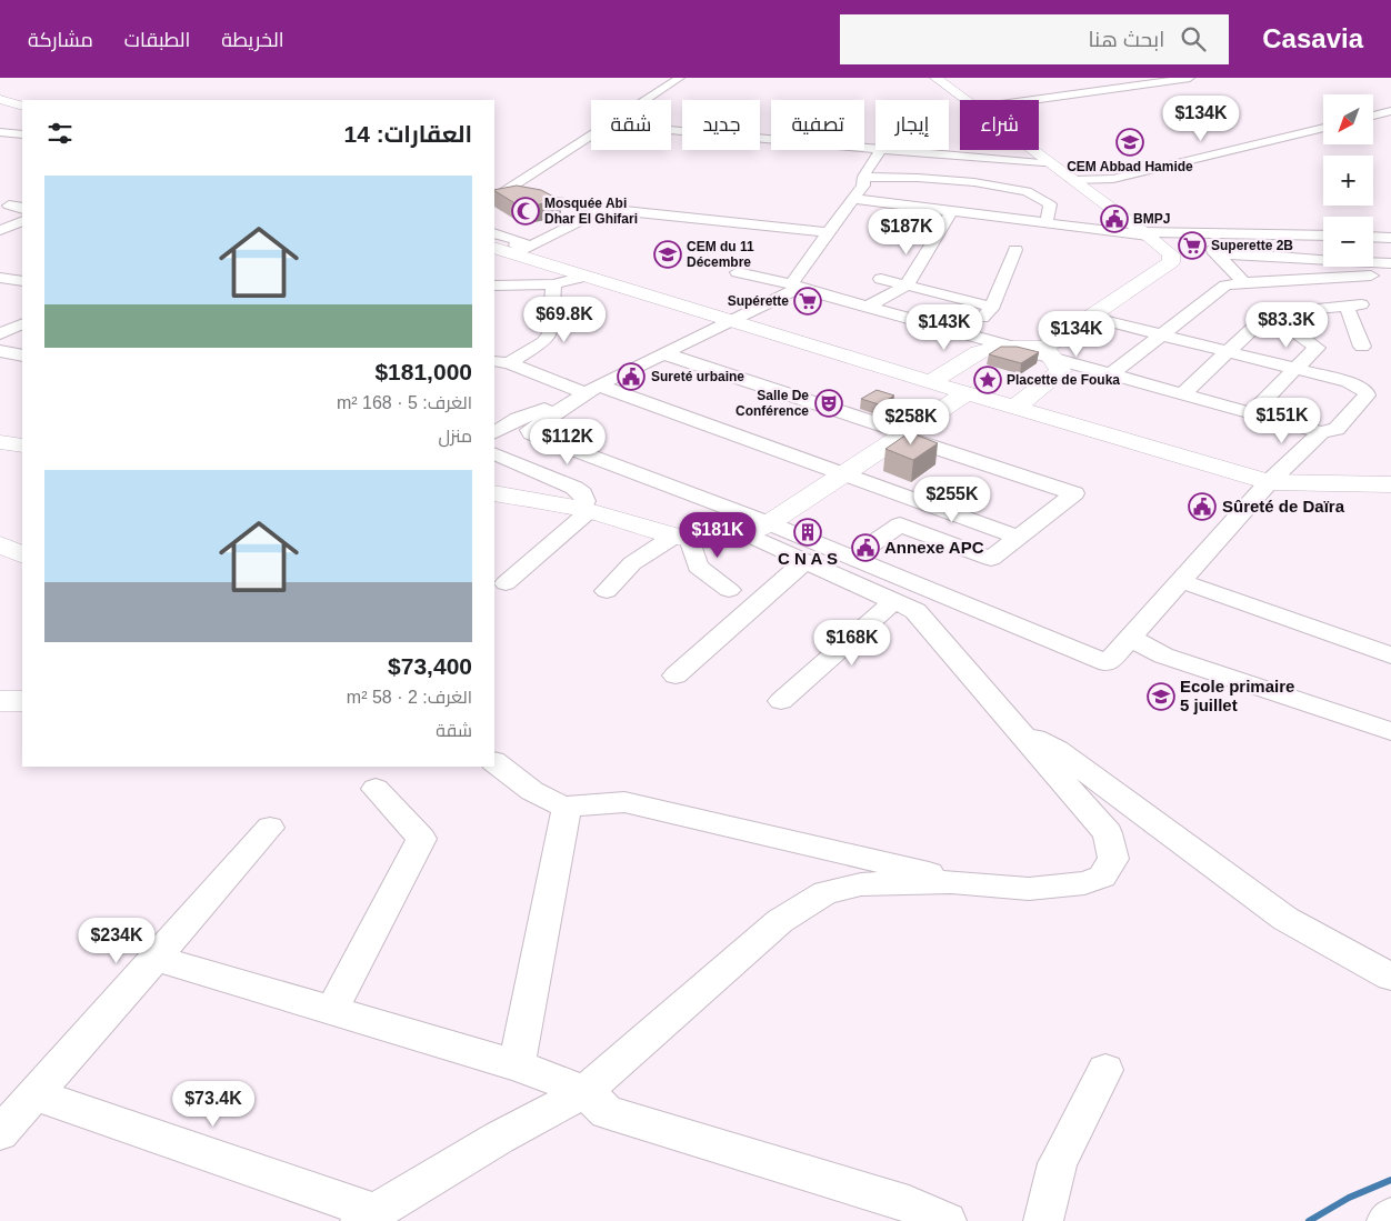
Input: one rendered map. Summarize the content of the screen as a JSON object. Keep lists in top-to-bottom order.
{
  "places": {
    "school or university": ["CEM Abbad Hamide", "CEM du 11 Décembre", "Ecole primaire 5 juillet"],
    "mosque": ["Mosquée Abi Dhar El Ghifari"],
    "public building": [
      "BMPJ",
      "Sureté urbaine",
      "Sûreté de Daïra",
      "Annexe APC"
    ],
    "supermarket": ["Superette 2B", "Supérette"],
    "place": ["Placette de Fouka"],
    "theatre": ["Salle De Conférence"],
    "building": ["C N A S"]
  },
  "north": "bottom left",
  "page": {
    "header": "Casavia",
    "search": "ابحث هنا",
    "nav": ["الخريطة", "الطبقات", "مشاركة"],
    "map_buttons": ["+", "−"],
    "price": [
      "$134K",
      "$187K",
      "$69.8K",
      "$83.3K",
      "$143K",
      "$134K",
      "$151K",
      "$258K",
      "$112K",
      "$255K",
      "$181K",
      "$168K",
      "$234K",
      "$73.4K"
    ],
    "chip": [
      "شراء",
      "إيجار",
      "تصفية",
      "جديد",
      "شقة"
    ],
    "heading": "العقارات: 14",
    "list": [
      {
        "name": "$181,000",
        "note": "الغرف: 5 · 168 m² · منزل"
      },
      {
        "name": "$73,400",
        "note": "الغرف: 2 · 58 m² · شقة"
      }
    ]
  }
}
